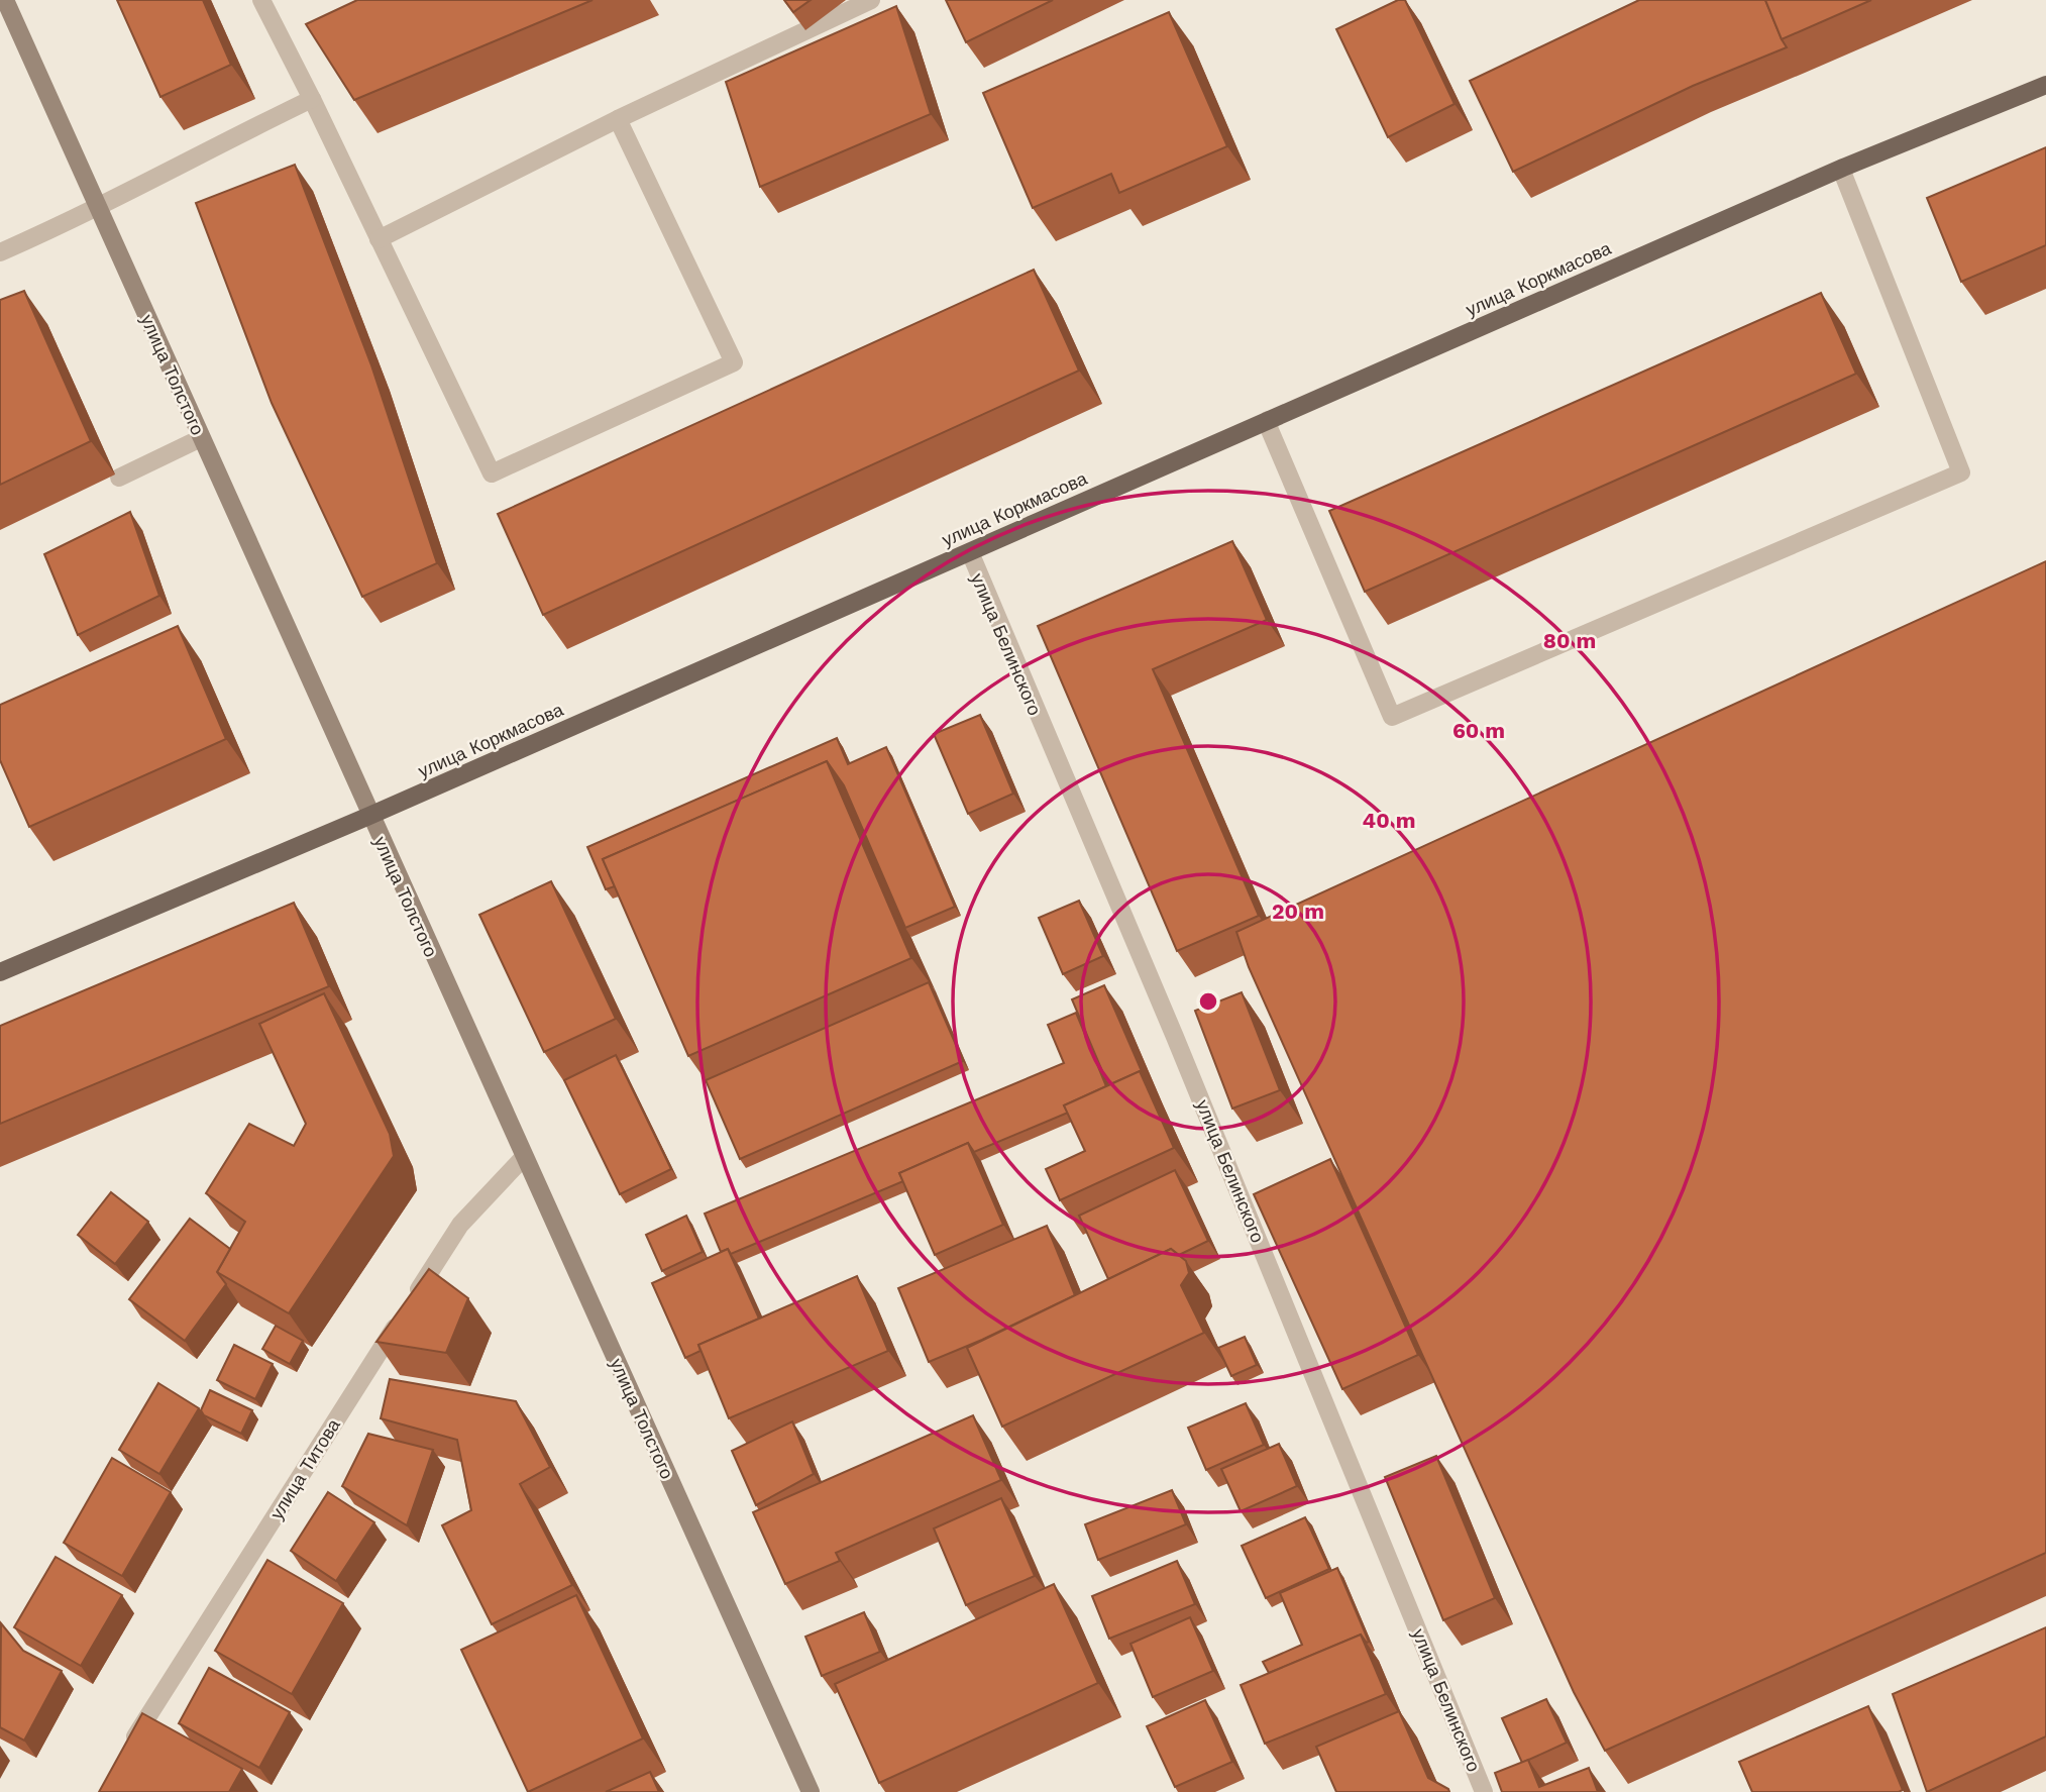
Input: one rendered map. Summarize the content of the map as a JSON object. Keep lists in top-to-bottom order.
{
  "streets": {
    "main road": ["улица Коркмасова", "улица Толстого"],
    "street": ["улица Белинского", "улица Титова"]
  },
  "crossings": [
    ["улица Коркмасова", "улица Толстого"],
    ["улица Коркмасова", "улица Белинского"],
    ["улица Толстого", "улица Титова"]
  ],
  "rings": [
    "80 m",
    "60 m",
    "40 m",
    "20 m"
  ]
}
